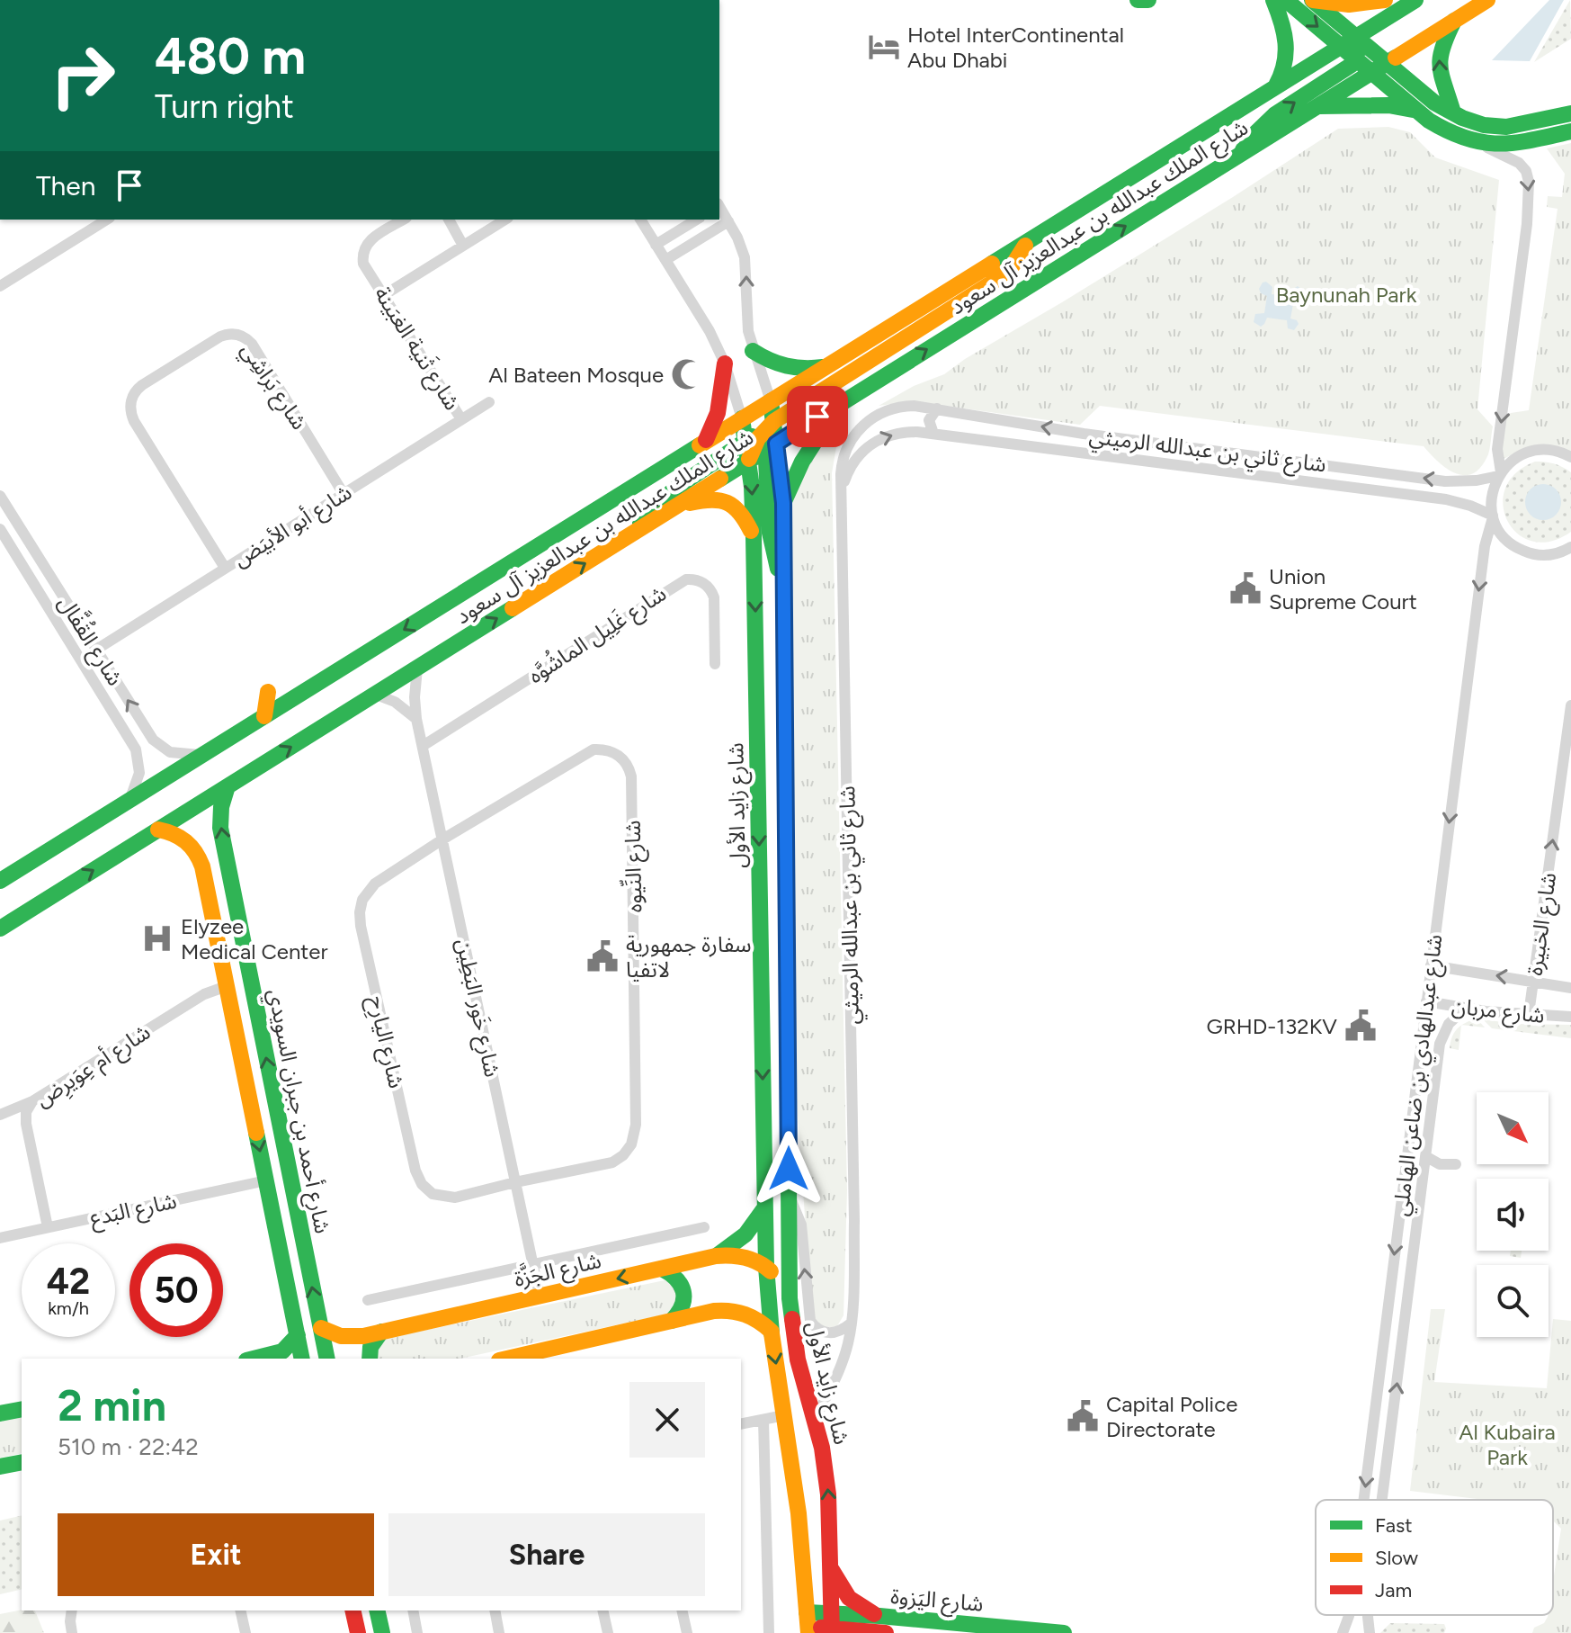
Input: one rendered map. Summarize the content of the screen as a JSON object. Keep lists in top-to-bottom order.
{
  "streets": {
    "main road": [
      "شارع الملك عبدالله بن عبدالعزيز آل سعود",
      "شارع زايد الأول",
      "شارع أحمد بن جبران السويدي",
      "شارع الجَزَّة",
      "شارع اليَزوة"
    ],
    "street": [
      "شارع ثَنية الغبَينة",
      "شارع بَراشِي",
      "شارع ثاني بن عبدالله الرميثي",
      "شارع أبو الأبيَض",
      "شارع غَلِيل الماشُوَّه",
      "شارع القُفَّال",
      "شارع النِّيوه",
      "شارع الخبيرة",
      "شارع خَور البَطِين",
      "شارع مربان",
      "شارع اليارِح",
      "شارع أم عِوَيرِض",
      "شارع عبدالهادي بن ضاعن الهاملي",
      "شارع البَدع"
    ]
  },
  "crossings": [
    ["شارع الملك عبدالله بن عبدالعزيز آل سعود", "شارع القُفَّال"],
    ["شارع الملك عبدالله بن عبدالعزيز آل سعود", "شارع زايد الأول"],
    ["شارع الملك عبدالله بن عبدالعزيز آل سعود", "شارع خَور البَطِين"],
    ["شارع الملك عبدالله بن عبدالعزيز آل سعود", "شارع أحمد بن جبران السويدي"],
    ["شارع ثَنية الغبَينة", "شارع أبو الأبيَض"],
    ["شارع بَراشِي", "شارع أبو الأبيَض"],
    ["شارع ثاني بن عبدالله الرميثي", "شارع زايد الأول"],
    ["شارع ثاني بن عبدالله الرميثي", "شارع عبدالهادي بن ضاعن الهاملي"],
    ["شارع أبو الأبيَض", "شارع القُفَّال"],
    ["شارع غَلِيل الماشُوَّه", "شارع خَور البَطِين"],
    ["شارع زايد الأول", "شارع الجَزَّة"],
    ["شارع زايد الأول", "شارع اليَزوة"],
    ["شارع النِّيوه", "شارع خَور البَطِين"],
    ["شارع النِّيوه", "شارع اليارِح"],
    ["شارع الخبيرة", "شارع مربان"],
    ["شارع خَور البَطِين", "شارع اليارِح"],
    ["شارع خَور البَطِين", "شارع الجَزَّة"],
    ["شارع مربان", "شارع عبدالهادي بن ضاعن الهاملي"],
    ["شارع أم عِوَيرِض", "شارع أحمد بن جبران السويدي"],
    ["شارع أم عِوَيرِض", "شارع البَدع"],
    ["شارع أحمد بن جبران السويدي", "شارع البَدع"],
    ["شارع أحمد بن جبران السويدي", "شارع الجَزَّة"]
  ],
  "one_way": ["شارع الخبيرة"],
  "parks": ["Baynunah Park", "Al Kubaira Park"],
  "places": {
    "hotel": ["Hotel InterContinental Abu Dhabi"],
    "mosque": ["Al Bateen Mosque"],
    "public building": [
      "Union Supreme Court",
      "سفارة جمهورية لاتفيا",
      "GRHD-132KV",
      "Capital Police Directorate"
    ],
    "hospital": ["Elyzee Medical Center"]
  },
  "legend": ["Fast", "Slow", "Jam"],
  "north": "bottom right",
  "page": {
    "turn": ["480 m", "Turn right"],
    "then": "Then",
    "speed": "42 km/h",
    "limit": "50",
    "heading": ["2 min", "510 m · 22:42"],
    "buttons": ["Exit", "Share"]
  }
}
